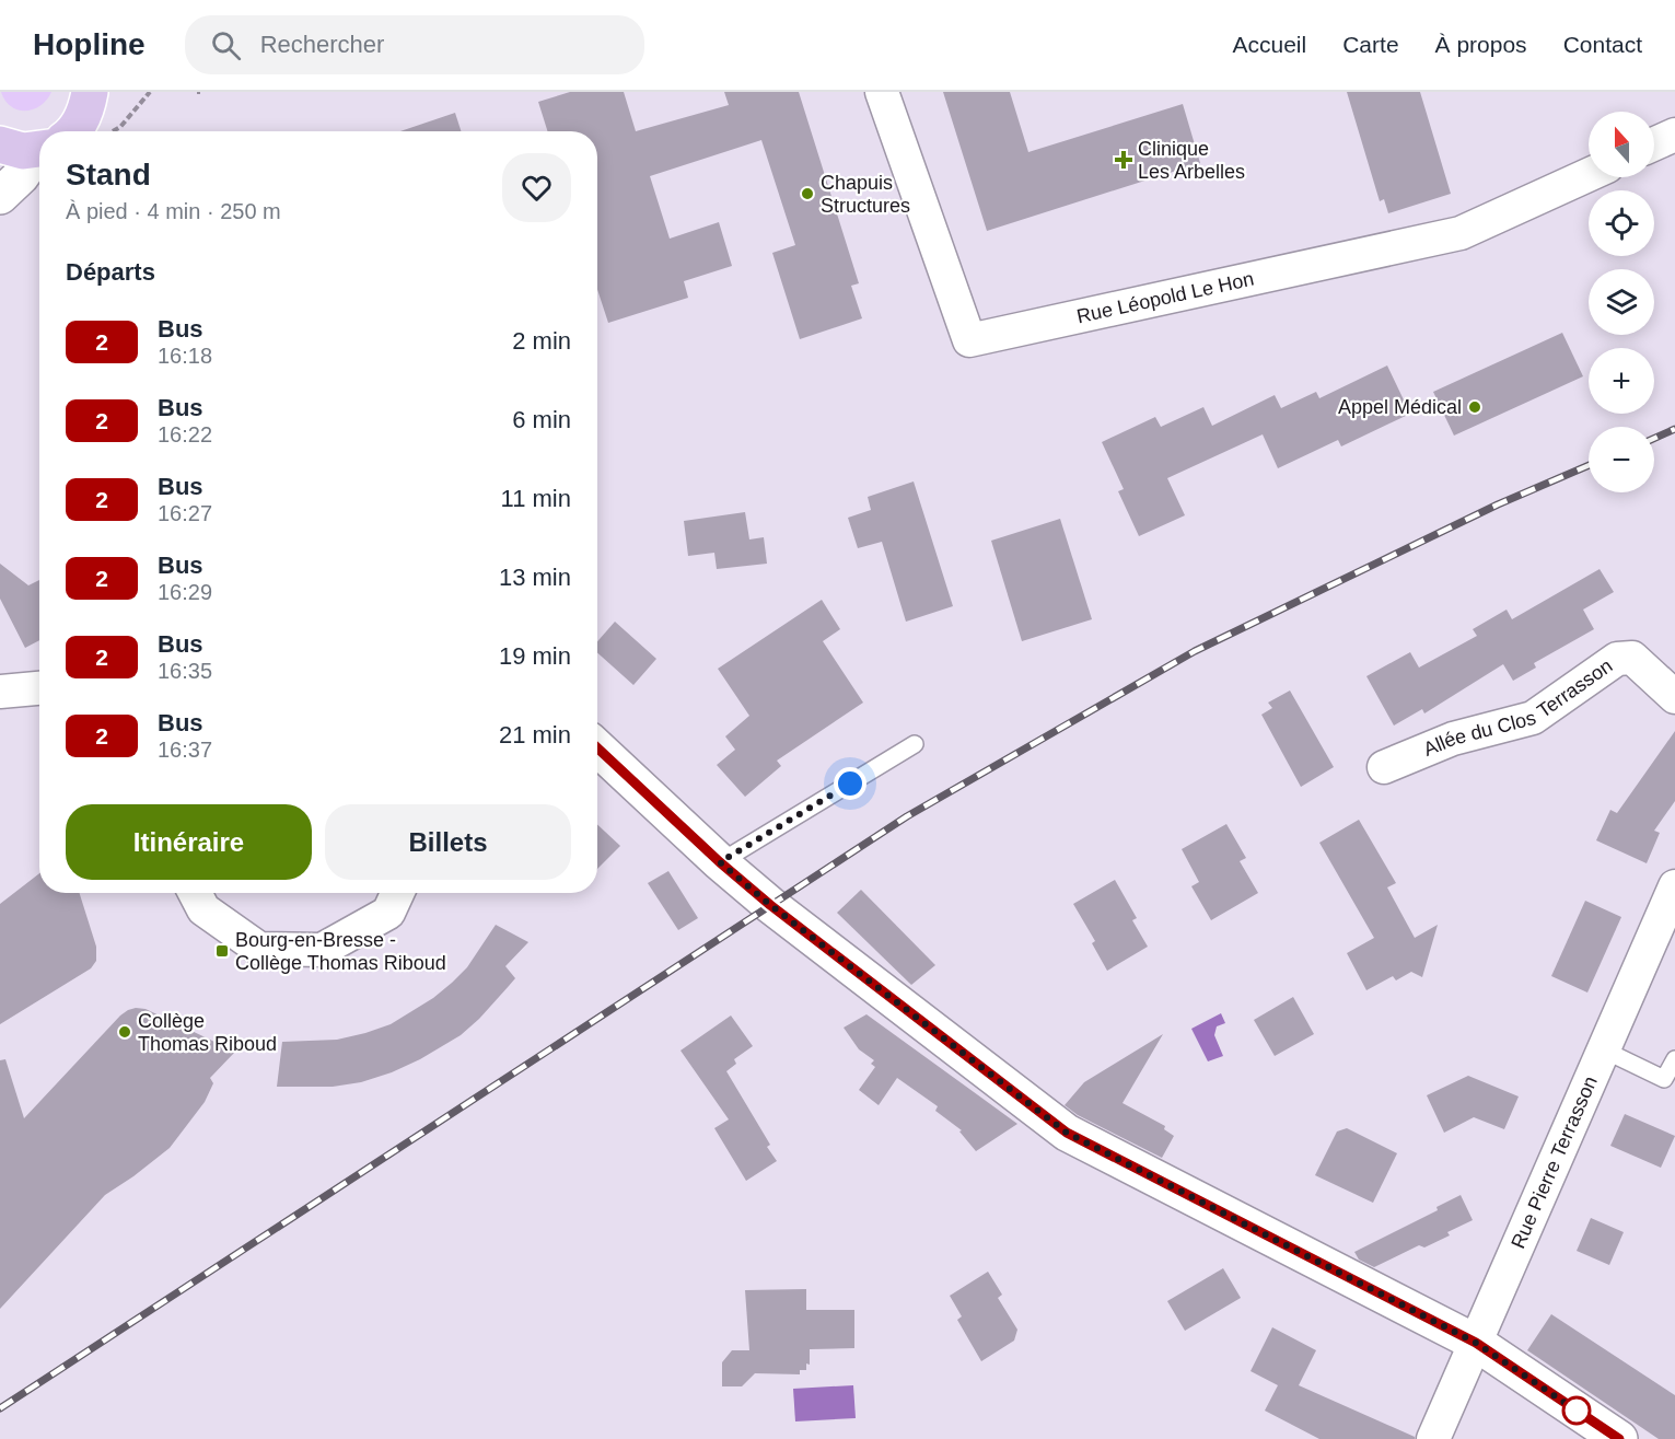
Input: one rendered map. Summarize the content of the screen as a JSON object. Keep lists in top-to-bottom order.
{
  "streets": {
    "street": ["Rue Léopold Le Hon", "Allée du Clos Terrasson", "Rue Pierre Terrasson"]
  },
  "places": {
    "health": ["Clinique Les Arbelles"],
    "other": ["Chapuis Structures", "Appel Médical", "Collège Thomas Riboud"],
    "transit": ["Bourg-en-Bresse - Collège Thomas Riboud"]
  },
  "lines": ["bus line 2"],
  "north": "top",
  "page": {
    "header": "Hopline",
    "search": "Rechercher",
    "nav": [
      "Accueil",
      "Carte",
      "À propos",
      "Contact"
    ],
    "map_buttons": ["+", "−"],
    "heading": [
      ["Stand", "À pied · 4 min · 250 m"],
      "Départs"
    ],
    "list": [
      {
        "mark": "2",
        "name": "Bus",
        "note": "16:18",
        "value": "2 min"
      },
      {
        "mark": "2",
        "name": "Bus",
        "note": "16:22",
        "value": "6 min"
      },
      {
        "mark": "2",
        "name": "Bus",
        "note": "16:27",
        "value": "11 min"
      },
      {
        "mark": "2",
        "name": "Bus",
        "note": "16:29",
        "value": "13 min"
      },
      {
        "mark": "2",
        "name": "Bus",
        "note": "16:35",
        "value": "19 min"
      },
      {
        "mark": "2",
        "name": "Bus",
        "note": "16:37",
        "value": "21 min"
      }
    ],
    "buttons": ["Itinéraire", "Billets"]
  }
}
